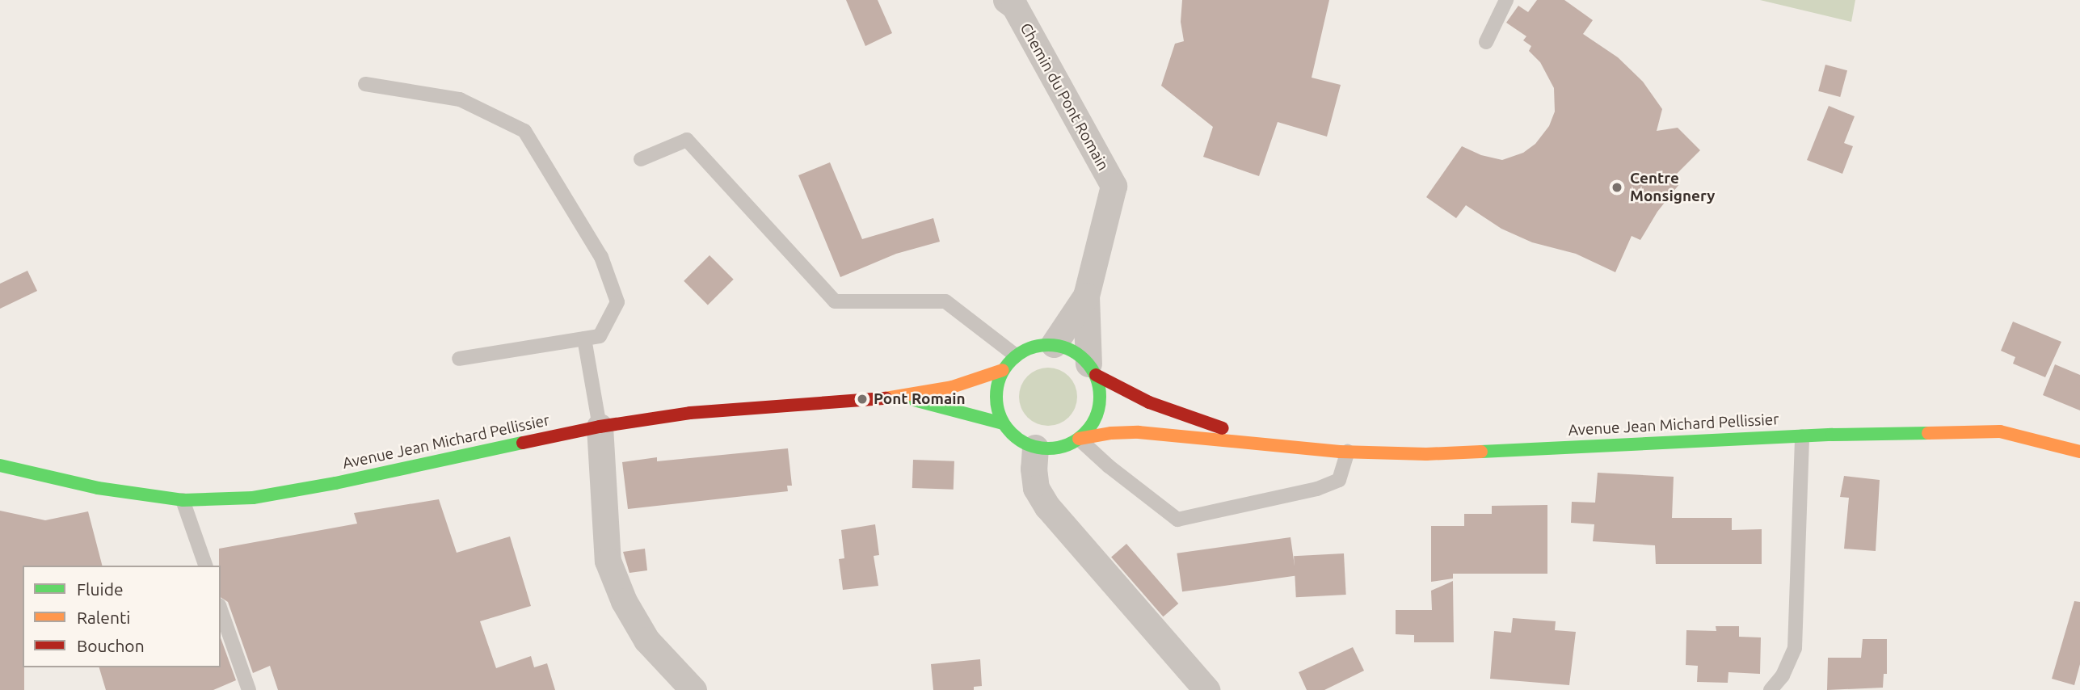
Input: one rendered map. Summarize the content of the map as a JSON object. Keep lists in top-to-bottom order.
{
  "streets": {
    "street": ["Chemin du Pont Romain", "Avenue Jean Michard Pellissier"]
  },
  "crossings": [
    ["Chemin du Pont Romain", "Avenue Jean Michard Pellissier"]
  ],
  "places": ["Centre Monsignery", "Pont Romain"],
  "legend": ["Fluide", "Ralenti", "Bouchon"]
}
